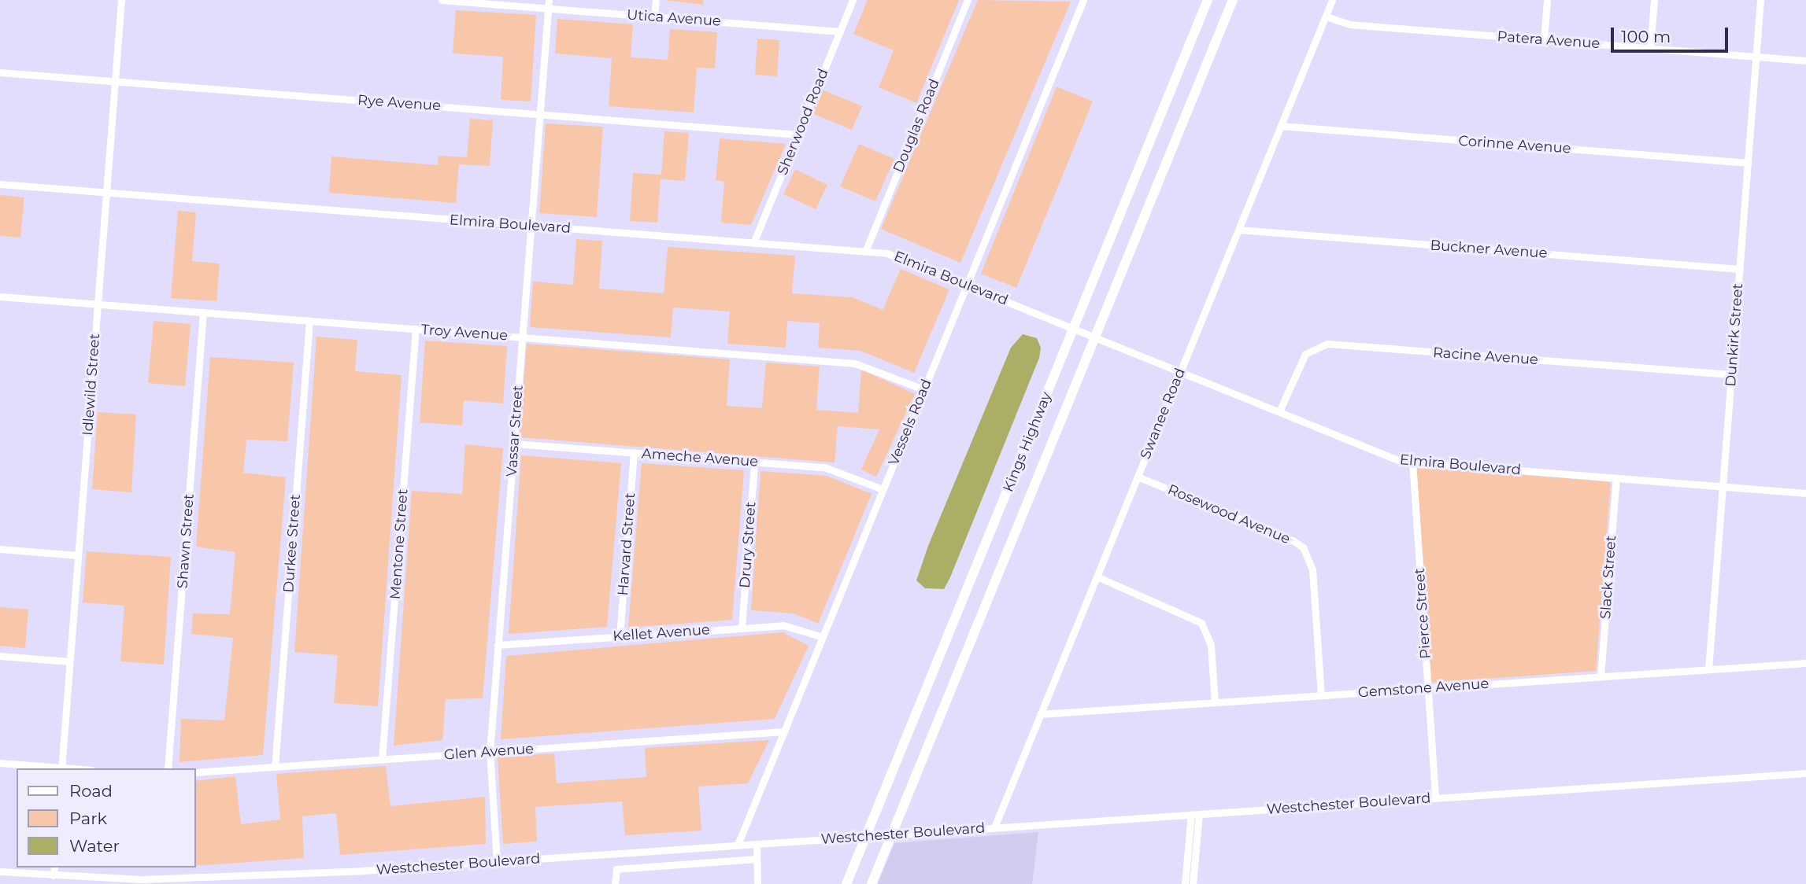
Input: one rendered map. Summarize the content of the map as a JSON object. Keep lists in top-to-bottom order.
{
  "streets": {
    "main road": ["Kings Highway"],
    "street": [
      "Utica Avenue",
      "Patera Avenue",
      "Rye Avenue",
      "Sherwood Road",
      "Douglas Road",
      "Corinne Avenue",
      "Elmira Boulevard",
      "Buckner Avenue",
      "Troy Avenue",
      "Dunkirk Street",
      "Racine Avenue",
      "Idlewild Street",
      "Swanee Road",
      "Vessels Road",
      "Vassar Street",
      "Ameche Avenue",
      "Rosewood Avenue",
      "Shawn Street",
      "Durkee Street",
      "Mentone Street",
      "Harvard Street",
      "Drury Street",
      "Slack Street",
      "Pierce Street",
      "Kellet Avenue",
      "Gemstone Avenue",
      "Glen Avenue",
      "Westchester Boulevard"
    ]
  },
  "crossings": [
    ["Utica Avenue", "Sherwood Road"],
    ["Utica Avenue", "Vassar Street"],
    ["Patera Avenue", "Dunkirk Street"],
    ["Patera Avenue", "Swanee Road"],
    ["Rye Avenue", "Sherwood Road"],
    ["Rye Avenue", "Idlewild Street"],
    ["Rye Avenue", "Vassar Street"],
    ["Sherwood Road", "Elmira Boulevard"],
    ["Douglas Road", "Elmira Boulevard"],
    ["Corinne Avenue", "Dunkirk Street"],
    ["Corinne Avenue", "Swanee Road"],
    ["Elmira Boulevard", "Dunkirk Street"],
    ["Elmira Boulevard", "Racine Avenue"],
    ["Elmira Boulevard", "Idlewild Street"],
    ["Elmira Boulevard", "Swanee Road"],
    ["Elmira Boulevard", "Vessels Road"],
    ["Elmira Boulevard", "Vassar Street"],
    ["Elmira Boulevard", "Kings Highway"],
    ["Elmira Boulevard", "Slack Street"],
    ["Elmira Boulevard", "Pierce Street"],
    ["Buckner Avenue", "Dunkirk Street"],
    ["Buckner Avenue", "Swanee Road"],
    ["Troy Avenue", "Idlewild Street"],
    ["Troy Avenue", "Vessels Road"],
    ["Troy Avenue", "Vassar Street"],
    ["Troy Avenue", "Shawn Street"],
    ["Troy Avenue", "Durkee Street"],
    ["Troy Avenue", "Mentone Street"],
    ["Dunkirk Street", "Racine Avenue"],
    ["Dunkirk Street", "Gemstone Avenue"],
    ["Swanee Road", "Rosewood Avenue"],
    ["Swanee Road", "Gemstone Avenue"],
    ["Swanee Road", "Westchester Boulevard"],
    ["Vessels Road", "Ameche Avenue"],
    ["Vessels Road", "Kellet Avenue"],
    ["Vessels Road", "Glen Avenue"],
    ["Vessels Road", "Westchester Boulevard"],
    ["Vassar Street", "Ameche Avenue"],
    ["Vassar Street", "Kellet Avenue"],
    ["Vassar Street", "Glen Avenue"],
    ["Vassar Street", "Westchester Boulevard"],
    ["Kings Highway", "Westchester Boulevard"],
    ["Ameche Avenue", "Harvard Street"],
    ["Ameche Avenue", "Drury Street"],
    ["Rosewood Avenue", "Gemstone Avenue"],
    ["Durkee Street", "Glen Avenue"],
    ["Mentone Street", "Glen Avenue"],
    ["Harvard Street", "Kellet Avenue"],
    ["Drury Street", "Kellet Avenue"],
    ["Slack Street", "Gemstone Avenue"],
    ["Pierce Street", "Gemstone Avenue"],
    ["Pierce Street", "Westchester Boulevard"]
  ],
  "legend": ["Road", "Park", "Water"],
  "scale_bar": "100 m"
}
